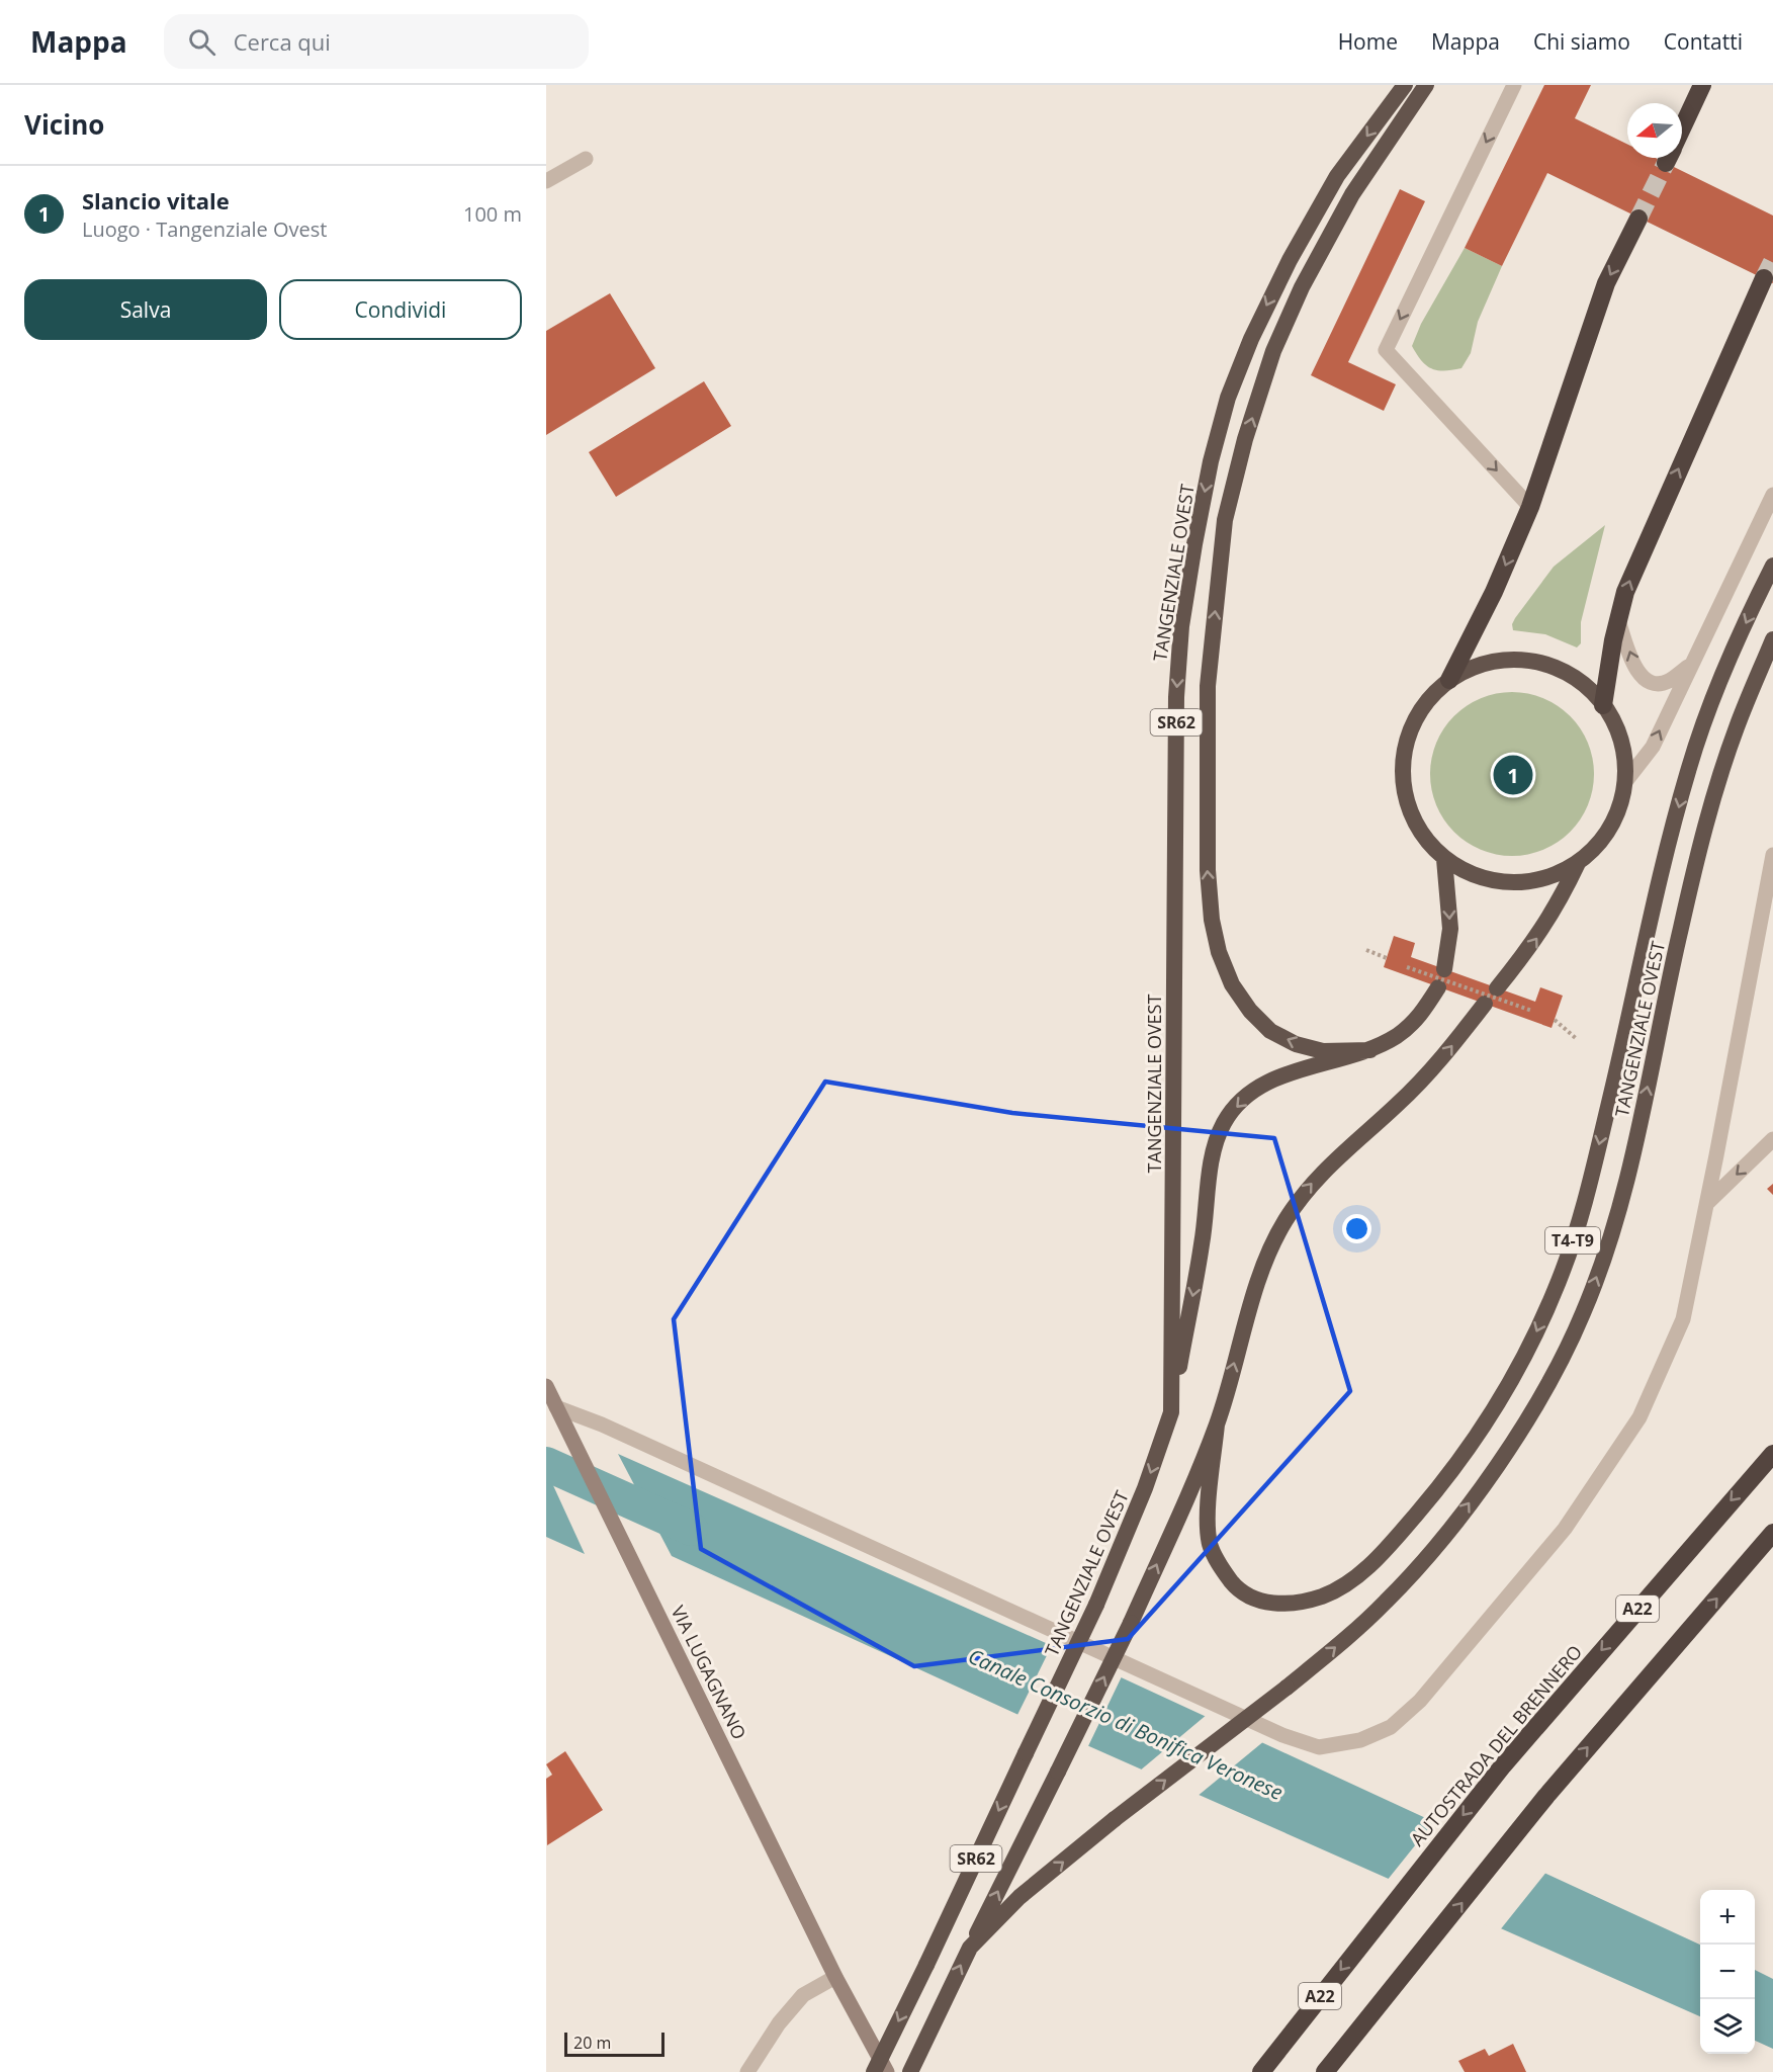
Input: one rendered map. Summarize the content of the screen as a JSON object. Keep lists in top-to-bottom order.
{
  "streets": {
    "highway": [
      "TANGENZIALE OVEST",
      "SR62",
      "T4-T9",
      "A22",
      "AUTOSTRADA DEL BRENNERO"
    ],
    "main road": ["VIA LUGAGNANO"]
  },
  "water": ["Canale Consorzio di Bonifica Veronese"],
  "scale_bar": "20 m",
  "north": "left",
  "page": {
    "header": "Mappa",
    "search": "Cerca qui",
    "nav": [
      "Home",
      "Mappa",
      "Chi siamo",
      "Contatti"
    ],
    "heading": "Vicino",
    "list": [
      {
        "mark": "1",
        "name": "Slancio vitale",
        "note": "Luogo · Tangenziale Ovest",
        "value": "100 m"
      }
    ],
    "buttons": ["Salva", "Condividi"],
    "pins": "1",
    "map_buttons": ["+", "−"],
    "scale": "20 m"
  }
}
